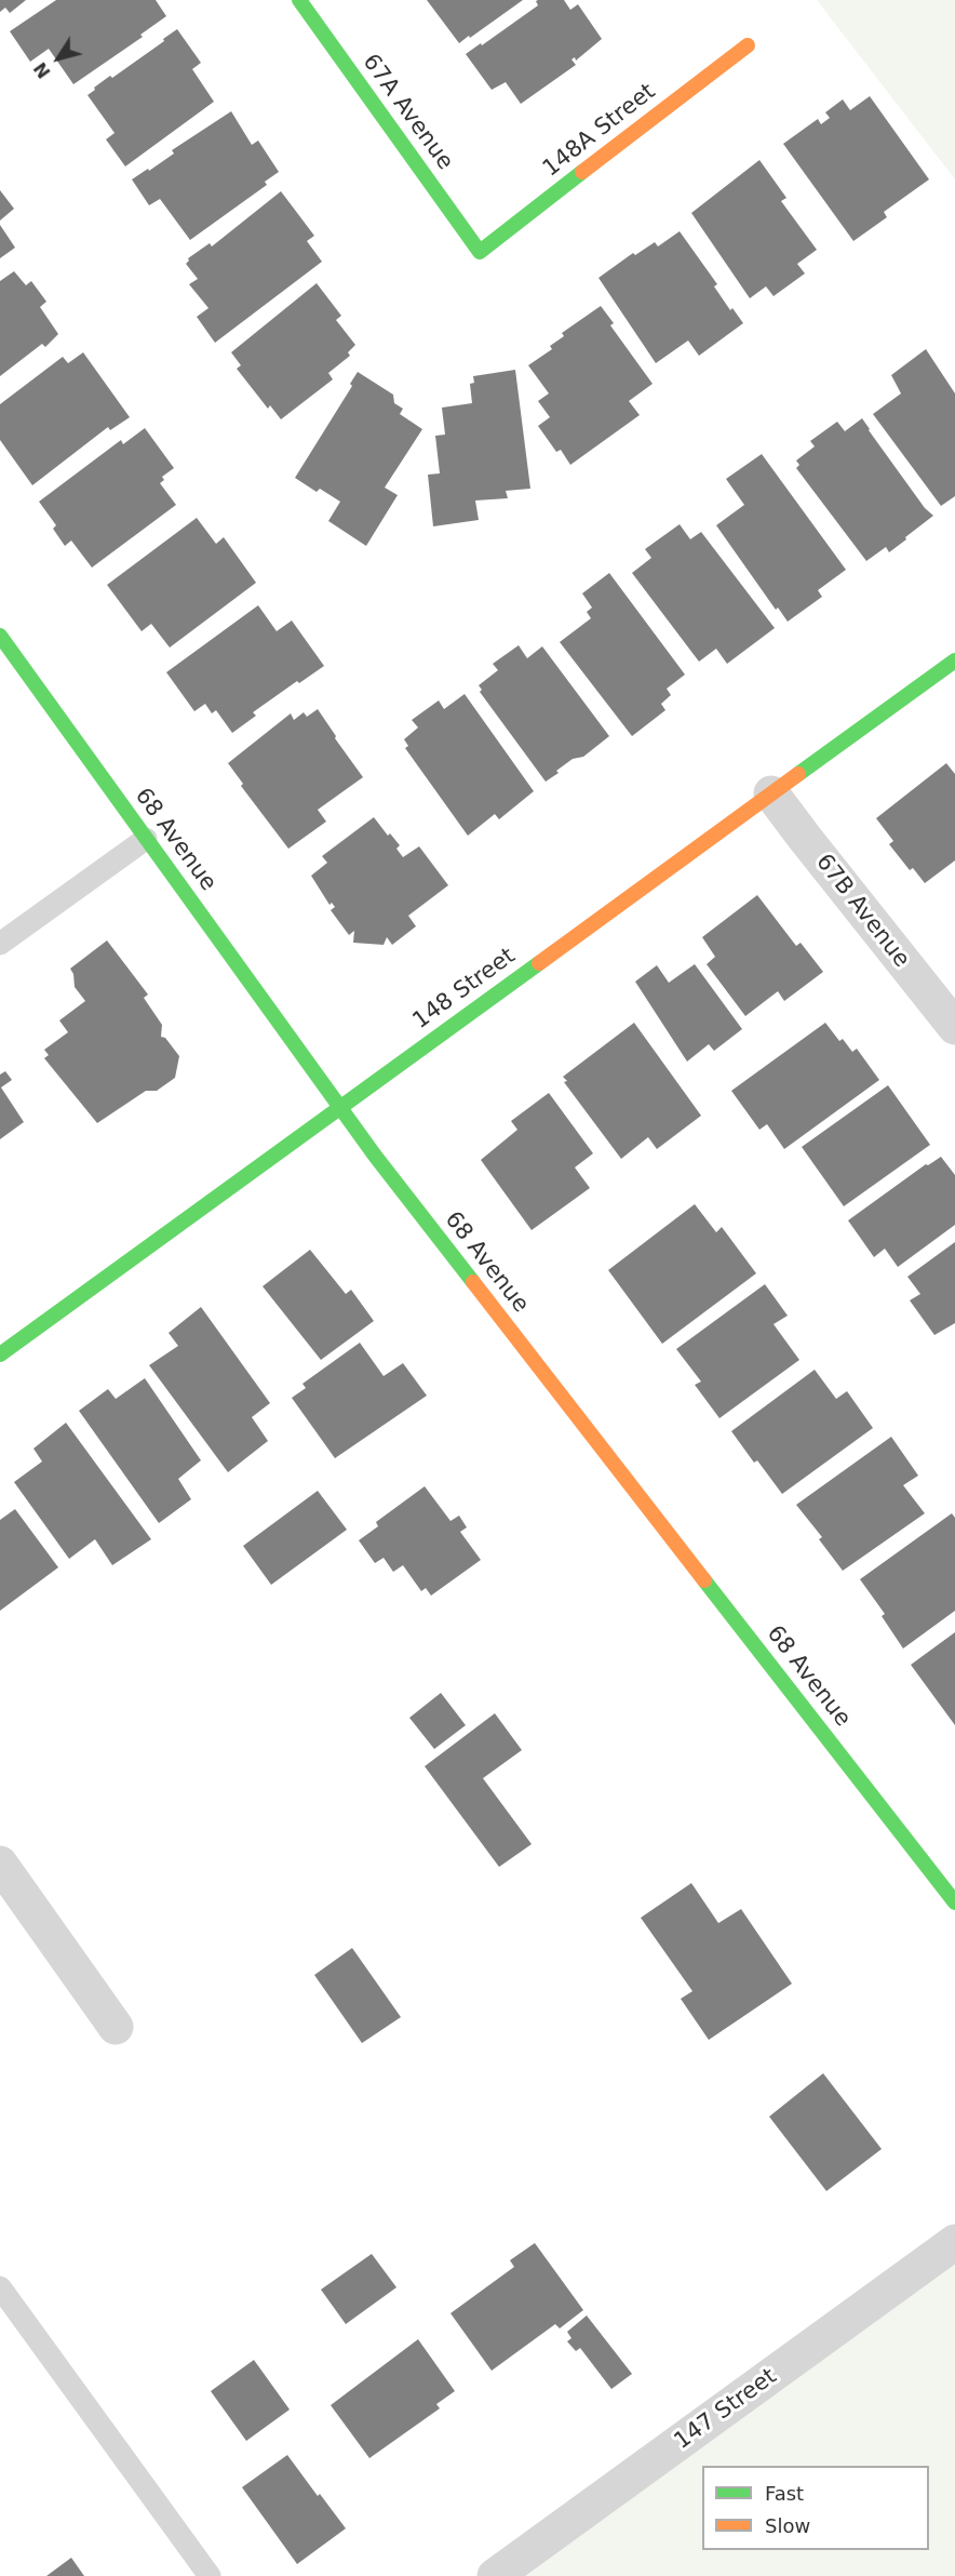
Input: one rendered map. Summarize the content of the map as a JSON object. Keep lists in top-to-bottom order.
{
  "streets": {
    "street": [
      "67A Avenue",
      "148A Street",
      "68 Avenue",
      "67B Avenue",
      "148 Street",
      "147 Street"
    ]
  },
  "crossings": [
    ["67A Avenue", "148A Street"],
    ["68 Avenue", "148 Street"],
    ["67B Avenue", "148 Street"]
  ],
  "legend": ["Fast", "Slow"],
  "north": "bottom left"
}
